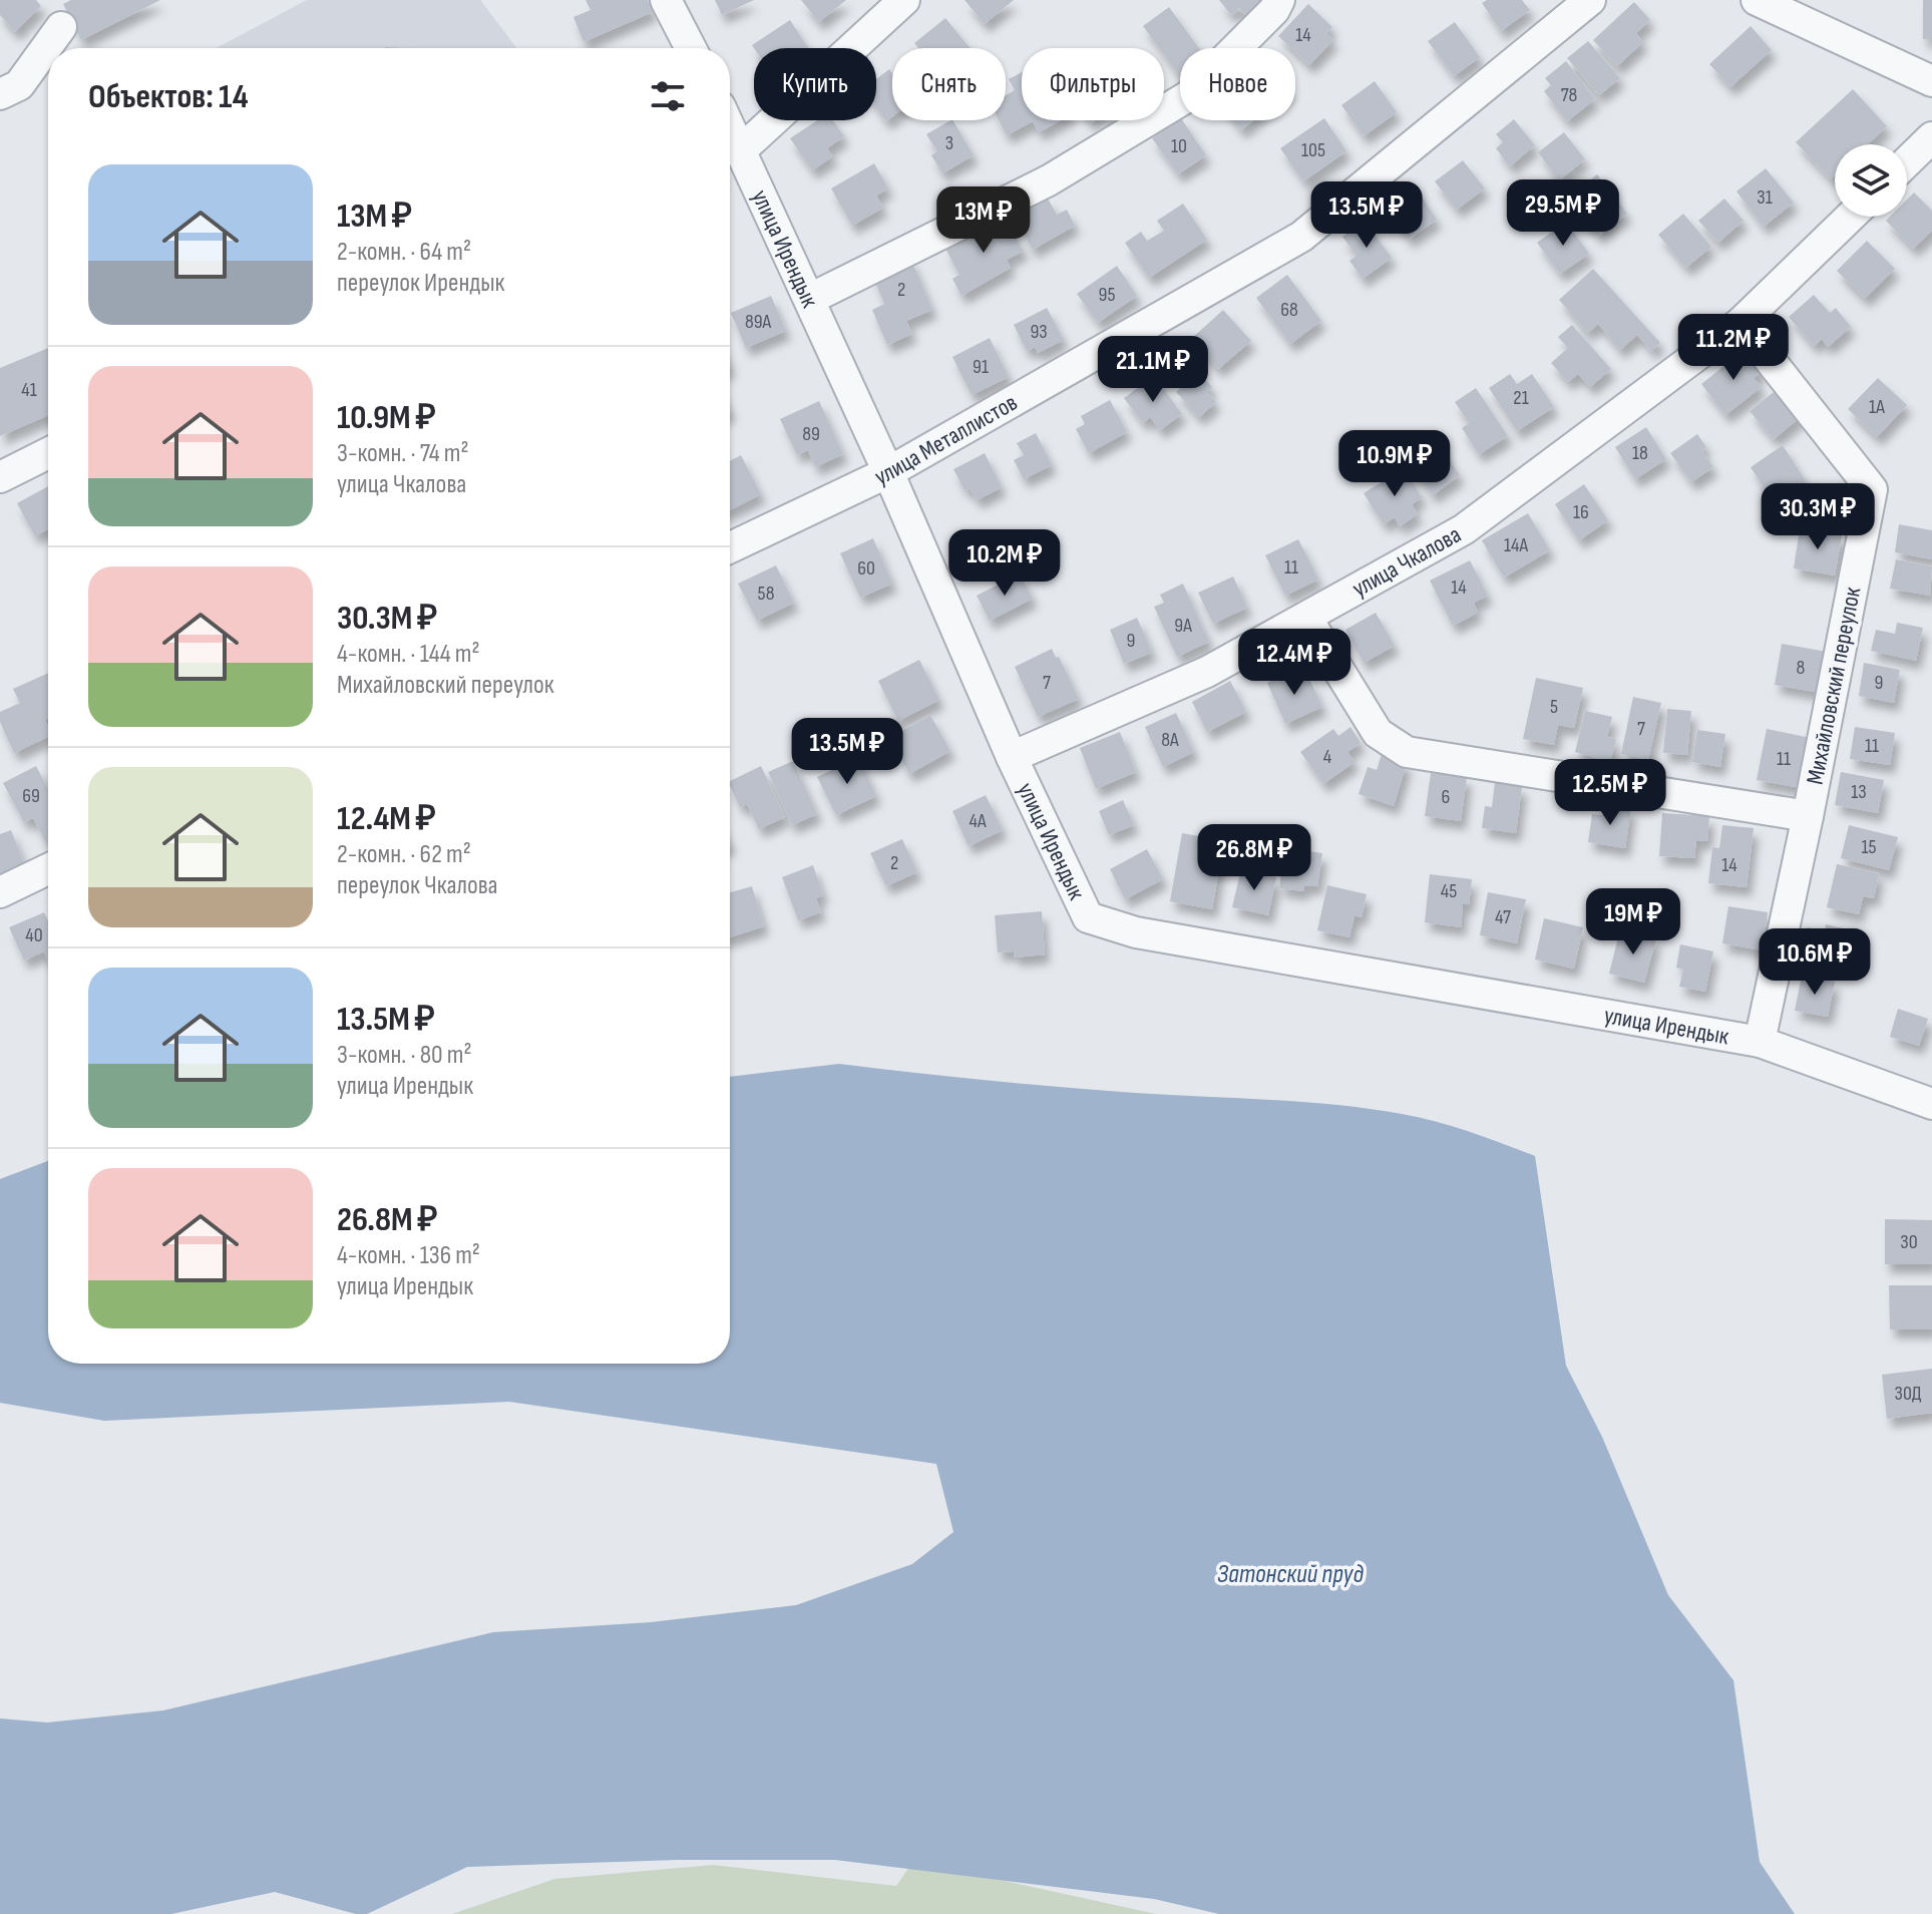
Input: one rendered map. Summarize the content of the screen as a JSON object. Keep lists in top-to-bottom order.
{
  "streets": {
    "street": [
      "улица Ирендык",
      "улица Металлистов",
      "улица Чкалова",
      "Михайловский переулок"
    ]
  },
  "crossings": [
    ["улица Ирендык", "улица Металлистов"],
    ["улица Ирендык", "улица Чкалова"],
    ["улица Ирендык", "Михайловский переулок"],
    ["улица Чкалова", "Михайловский переулок"]
  ],
  "water": ["Затонский пруд"],
  "house_numbers": [
    "14",
    "78",
    "3",
    "10",
    "105",
    "31",
    "2",
    "95",
    "68",
    "89А",
    "93",
    "91",
    "41",
    "21",
    "1А",
    "89",
    "18",
    "16",
    "14А",
    "11",
    "60",
    "14",
    "58",
    "9А",
    "9",
    "8",
    "7",
    "9",
    "5",
    "7",
    "8А",
    "11",
    "4",
    "11",
    "13",
    "69",
    "6",
    "4А",
    "15",
    "2",
    "14",
    "45",
    "47",
    "40",
    "30",
    "30Д"
  ],
  "page": {
    "chip": [
      "Купить",
      "Снять",
      "Фильтры",
      "Новое"
    ],
    "heading": "Объектов: 14",
    "list": [
      {
        "name": "13M ₽",
        "note": "2-комн. · 64 m² · переулок Ирендык"
      },
      {
        "name": "10.9M ₽",
        "note": "3-комн. · 74 m² · улица Чкалова"
      },
      {
        "name": "30.3M ₽",
        "note": "4-комн. · 144 m² · Михайловский переулок"
      },
      {
        "name": "12.4M ₽",
        "note": "2-комн. · 62 m² · переулок Чкалова"
      },
      {
        "name": "13.5M ₽",
        "note": "3-комн. · 80 m² · улица Ирендык"
      },
      {
        "name": "26.8M ₽",
        "note": "4-комн. · 136 m² · улица Ирендык"
      }
    ],
    "price": [
      "29.5M ₽",
      "13.5M ₽",
      "13M ₽",
      "11.2M ₽",
      "21.1M ₽",
      "10.9M ₽",
      "30.3M ₽",
      "10.2M ₽",
      "12.4M ₽",
      "13.5M ₽",
      "12.5M ₽",
      "26.8M ₽",
      "19M ₽",
      "10.6M ₽"
    ]
  }
}
